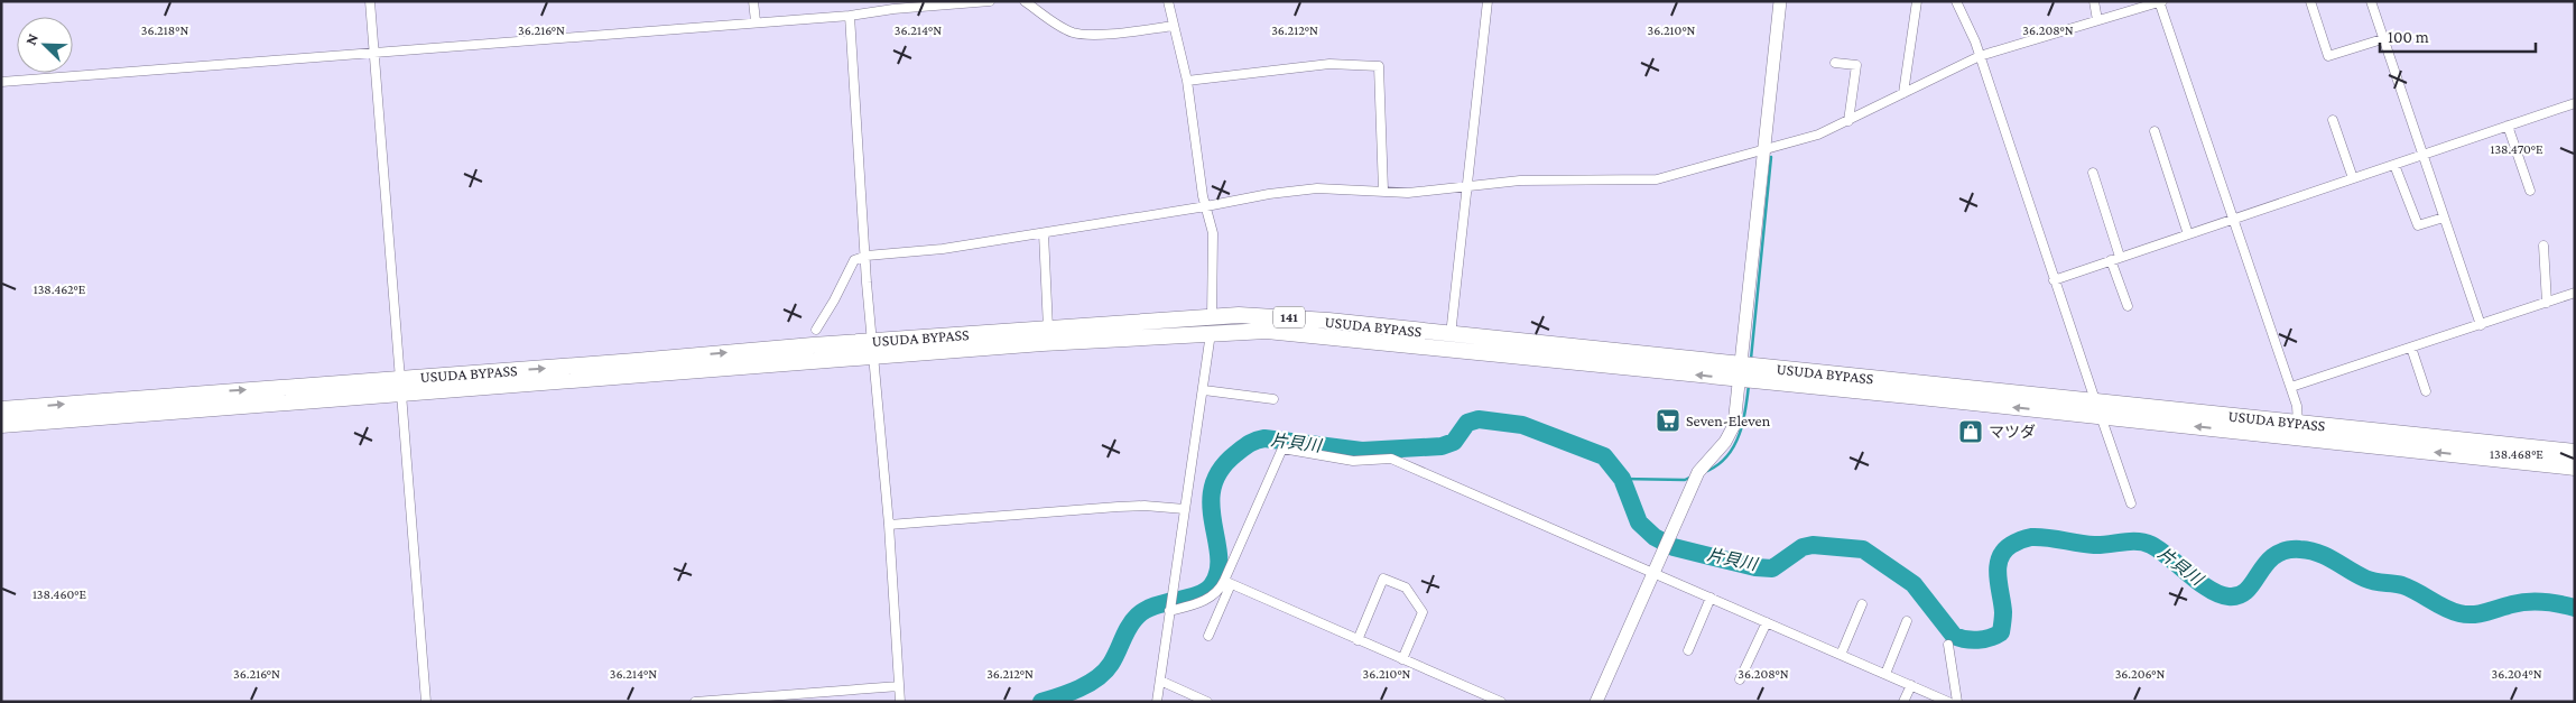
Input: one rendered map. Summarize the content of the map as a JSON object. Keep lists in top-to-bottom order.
{
  "streets": {
    "highway": ["141", "USUDA BYPASS"]
  },
  "water": ["片貝川"],
  "places": {
    "supermarket": ["Seven-Eleven"],
    "shop": ["マツダ"]
  },
  "scale_bar": "100 m",
  "north": "top left",
  "coordinates": [
    "36.210°N",
    "36.218°N",
    "36.216°N",
    "36.214°N",
    "36.212°N",
    "36.208°N",
    "138.470°E",
    "138.462°E",
    "138.468°E",
    "138.460°E",
    "36.206°N",
    "36.204°N"
  ]
}
